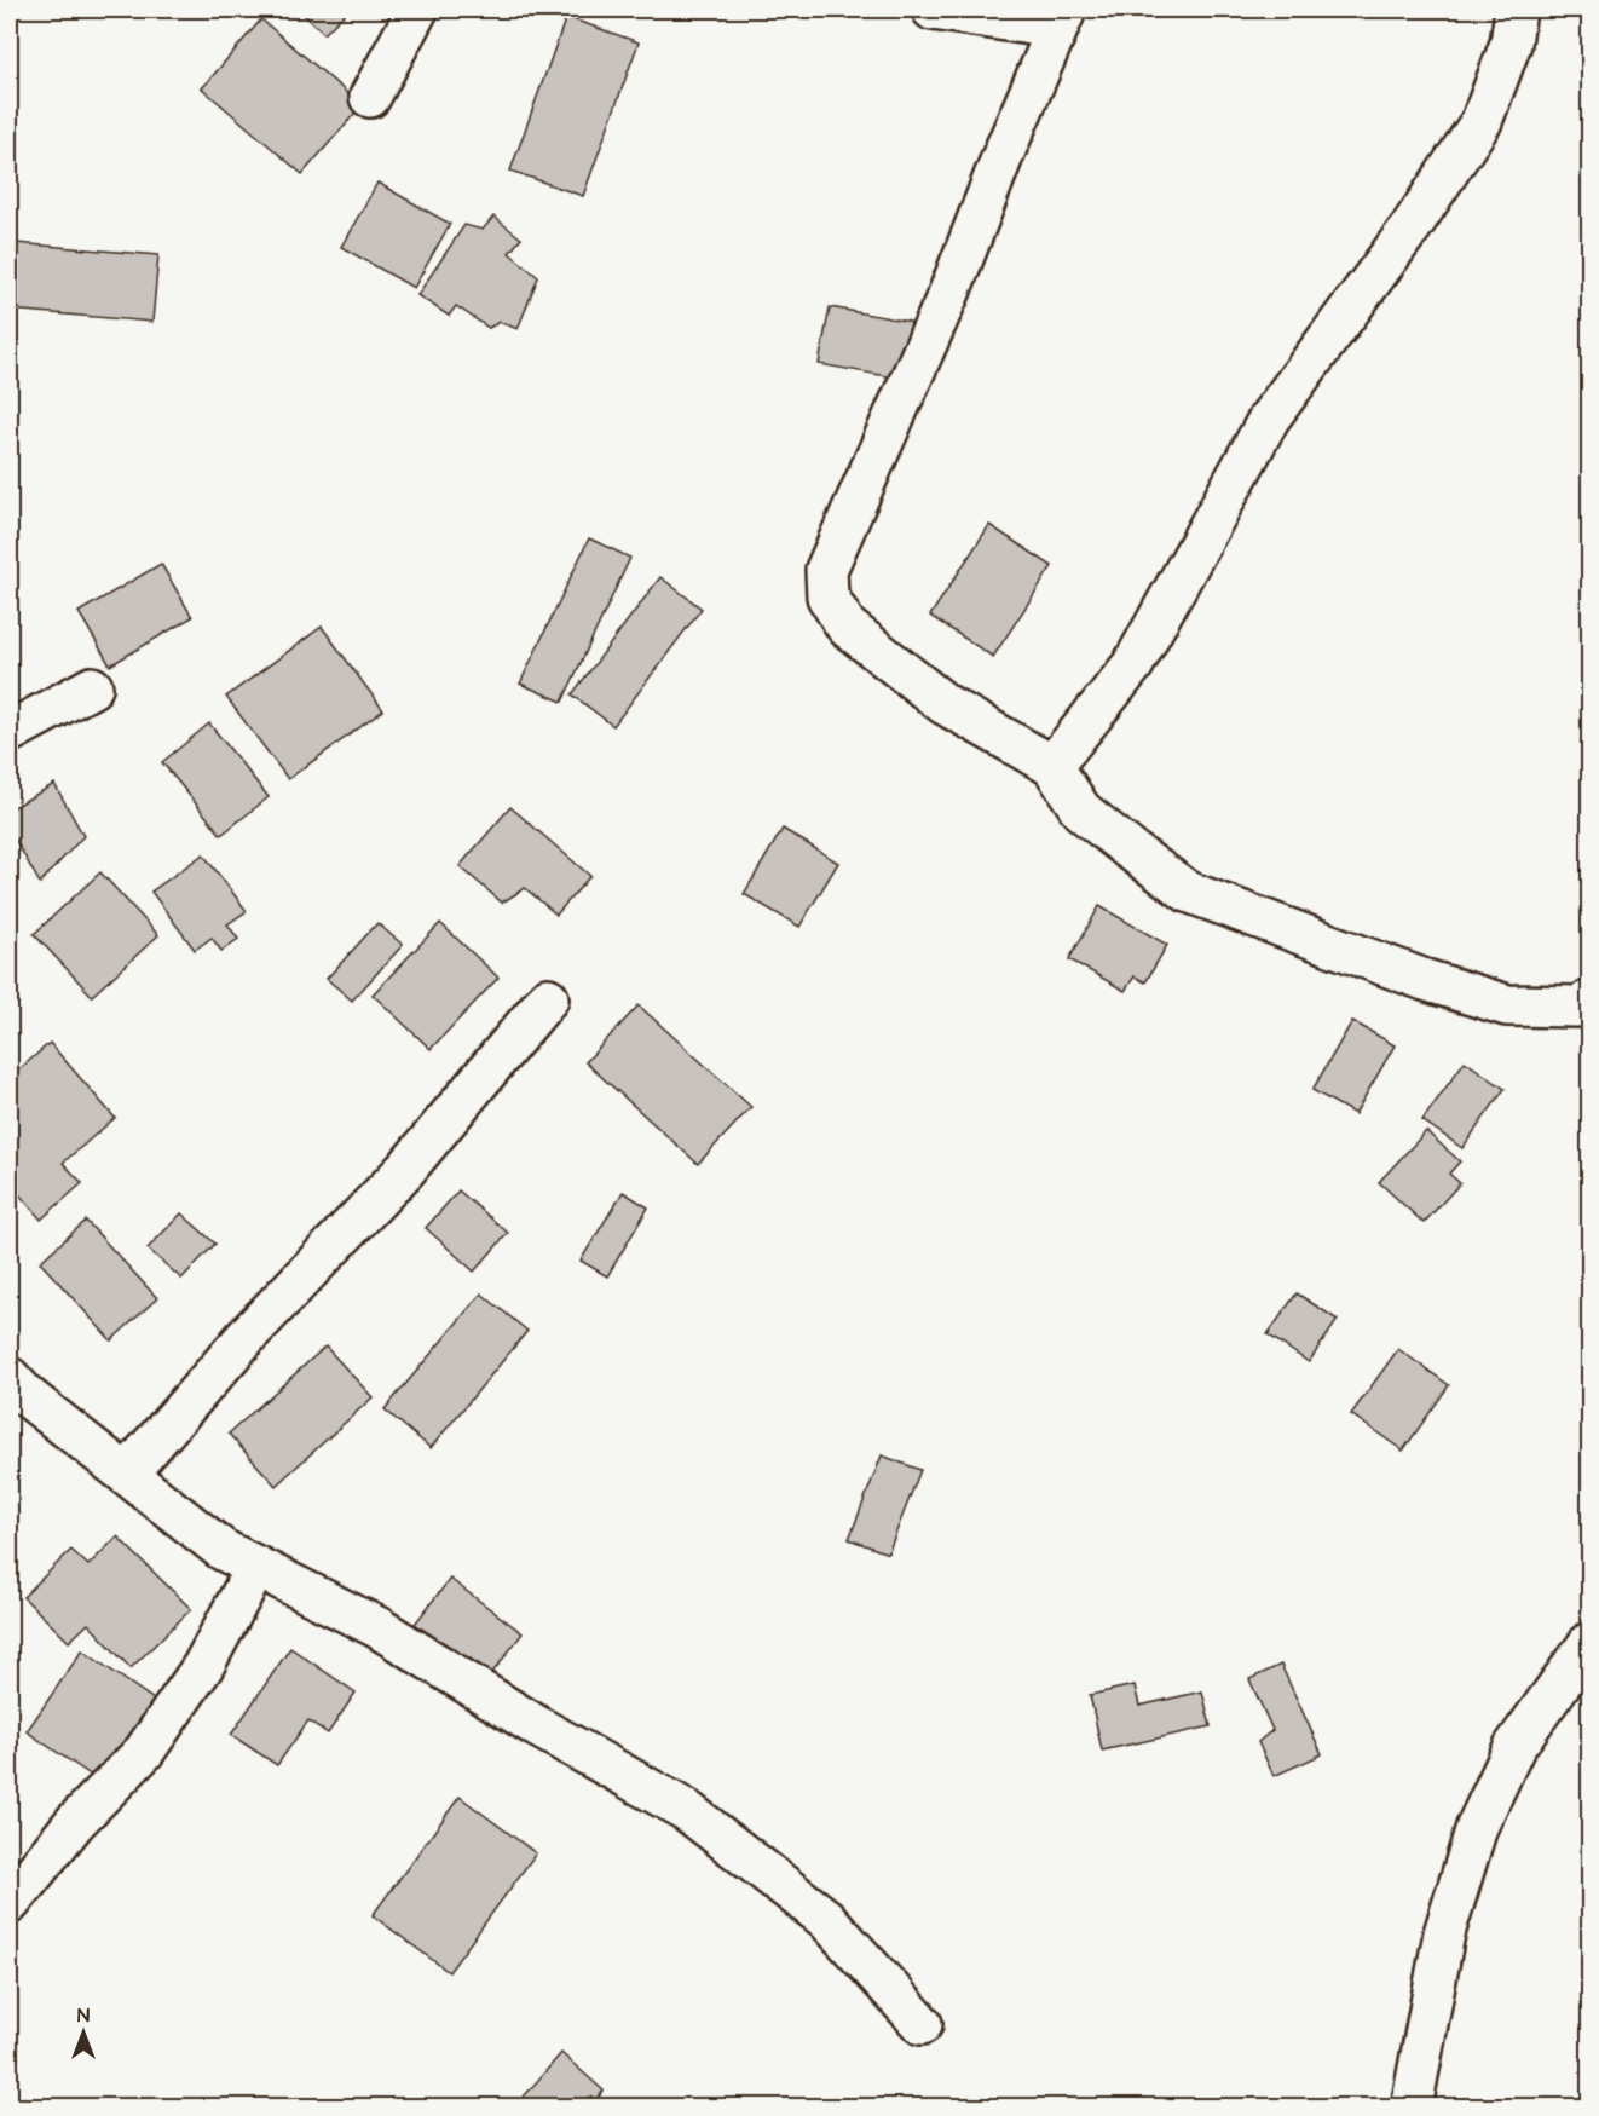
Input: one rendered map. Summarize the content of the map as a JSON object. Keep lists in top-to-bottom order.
{
  "north": "top"
}
